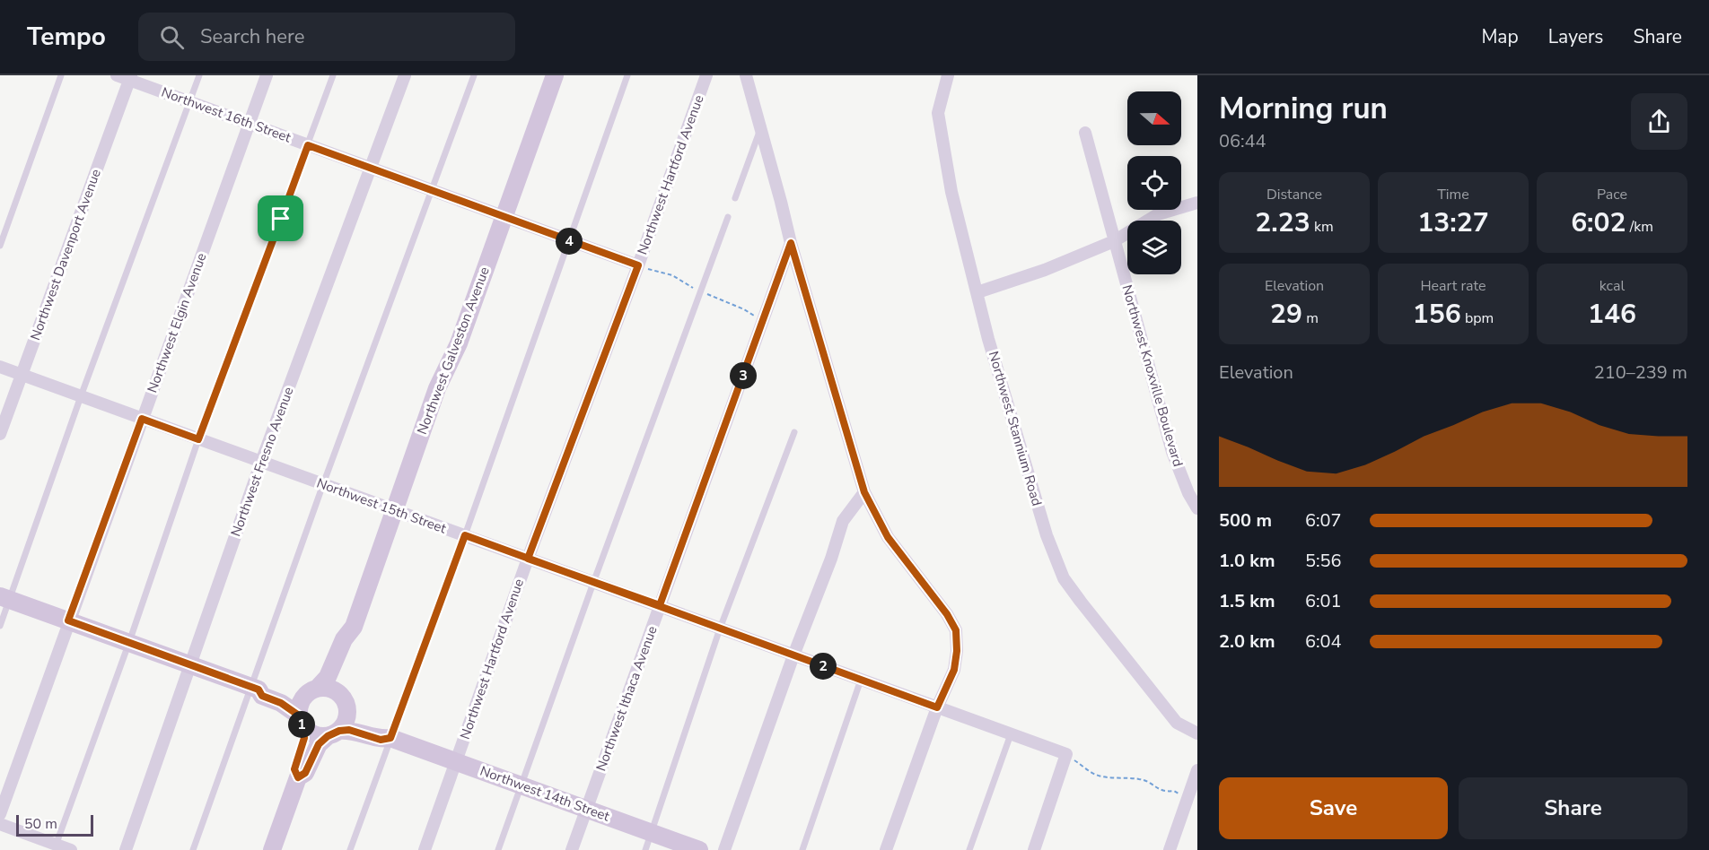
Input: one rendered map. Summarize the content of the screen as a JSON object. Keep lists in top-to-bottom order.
{
  "streets": {
    "street": [
      "Northwest 16th Street",
      "Northwest Hartford Avenue",
      "Northwest Davenport Avenue",
      "Northwest Elgin Avenue",
      "Northwest Galveston Avenue",
      "Northwest Knoxville Boulevard",
      "Northwest Stannium Road",
      "Northwest Fresno Avenue",
      "Northwest 15th Street",
      "Northwest Ithaca Avenue",
      "Northwest 14th Street"
    ]
  },
  "crossings": [
    ["Northwest 16th Street", "Northwest Hartford Avenue"],
    ["Northwest 16th Street", "Northwest Davenport Avenue"],
    ["Northwest 16th Street", "Northwest Elgin Avenue"],
    ["Northwest 16th Street", "Northwest Galveston Avenue"],
    ["Northwest 16th Street", "Northwest Fresno Avenue"],
    ["Northwest Hartford Avenue", "Northwest 15th Street"],
    ["Northwest Hartford Avenue", "Northwest 14th Street"],
    ["Northwest Davenport Avenue", "Northwest 15th Street"],
    ["Northwest Elgin Avenue", "Northwest 15th Street"],
    ["Northwest Galveston Avenue", "Northwest 15th Street"],
    ["Northwest Galveston Avenue", "Northwest 14th Street"],
    ["Northwest Fresno Avenue", "Northwest 15th Street"],
    ["Northwest 15th Street", "Northwest Ithaca Avenue"],
    ["Northwest Ithaca Avenue", "Northwest 14th Street"]
  ],
  "scale_bar": "50 m",
  "north": "right",
  "page": {
    "header": "Tempo",
    "search": "Search here",
    "nav": ["Map", "Layers", "Share"],
    "heading": ["Morning run", "06:44"],
    "stats": [
      ["Distance", "2.23 km"],
      ["Time", "13:27"],
      ["Pace", "6:02 /km"],
      ["Elevation", "29 m"],
      ["Heart rate", "156 bpm"],
      ["kcal", "146"]
    ],
    "pins": [
      "4",
      "3",
      "2",
      "1"
    ],
    "chart": ["Elevation", "210–239 m"],
    "list": [
      {
        "name": "500 m",
        "note": "6:07"
      },
      {
        "name": "1.0 km",
        "note": "5:56"
      },
      {
        "name": "1.5 km",
        "note": "6:01"
      },
      {
        "name": "2.0 km",
        "note": "6:04"
      }
    ],
    "buttons": ["Save", "Share"],
    "scale": "50 m"
  }
}
